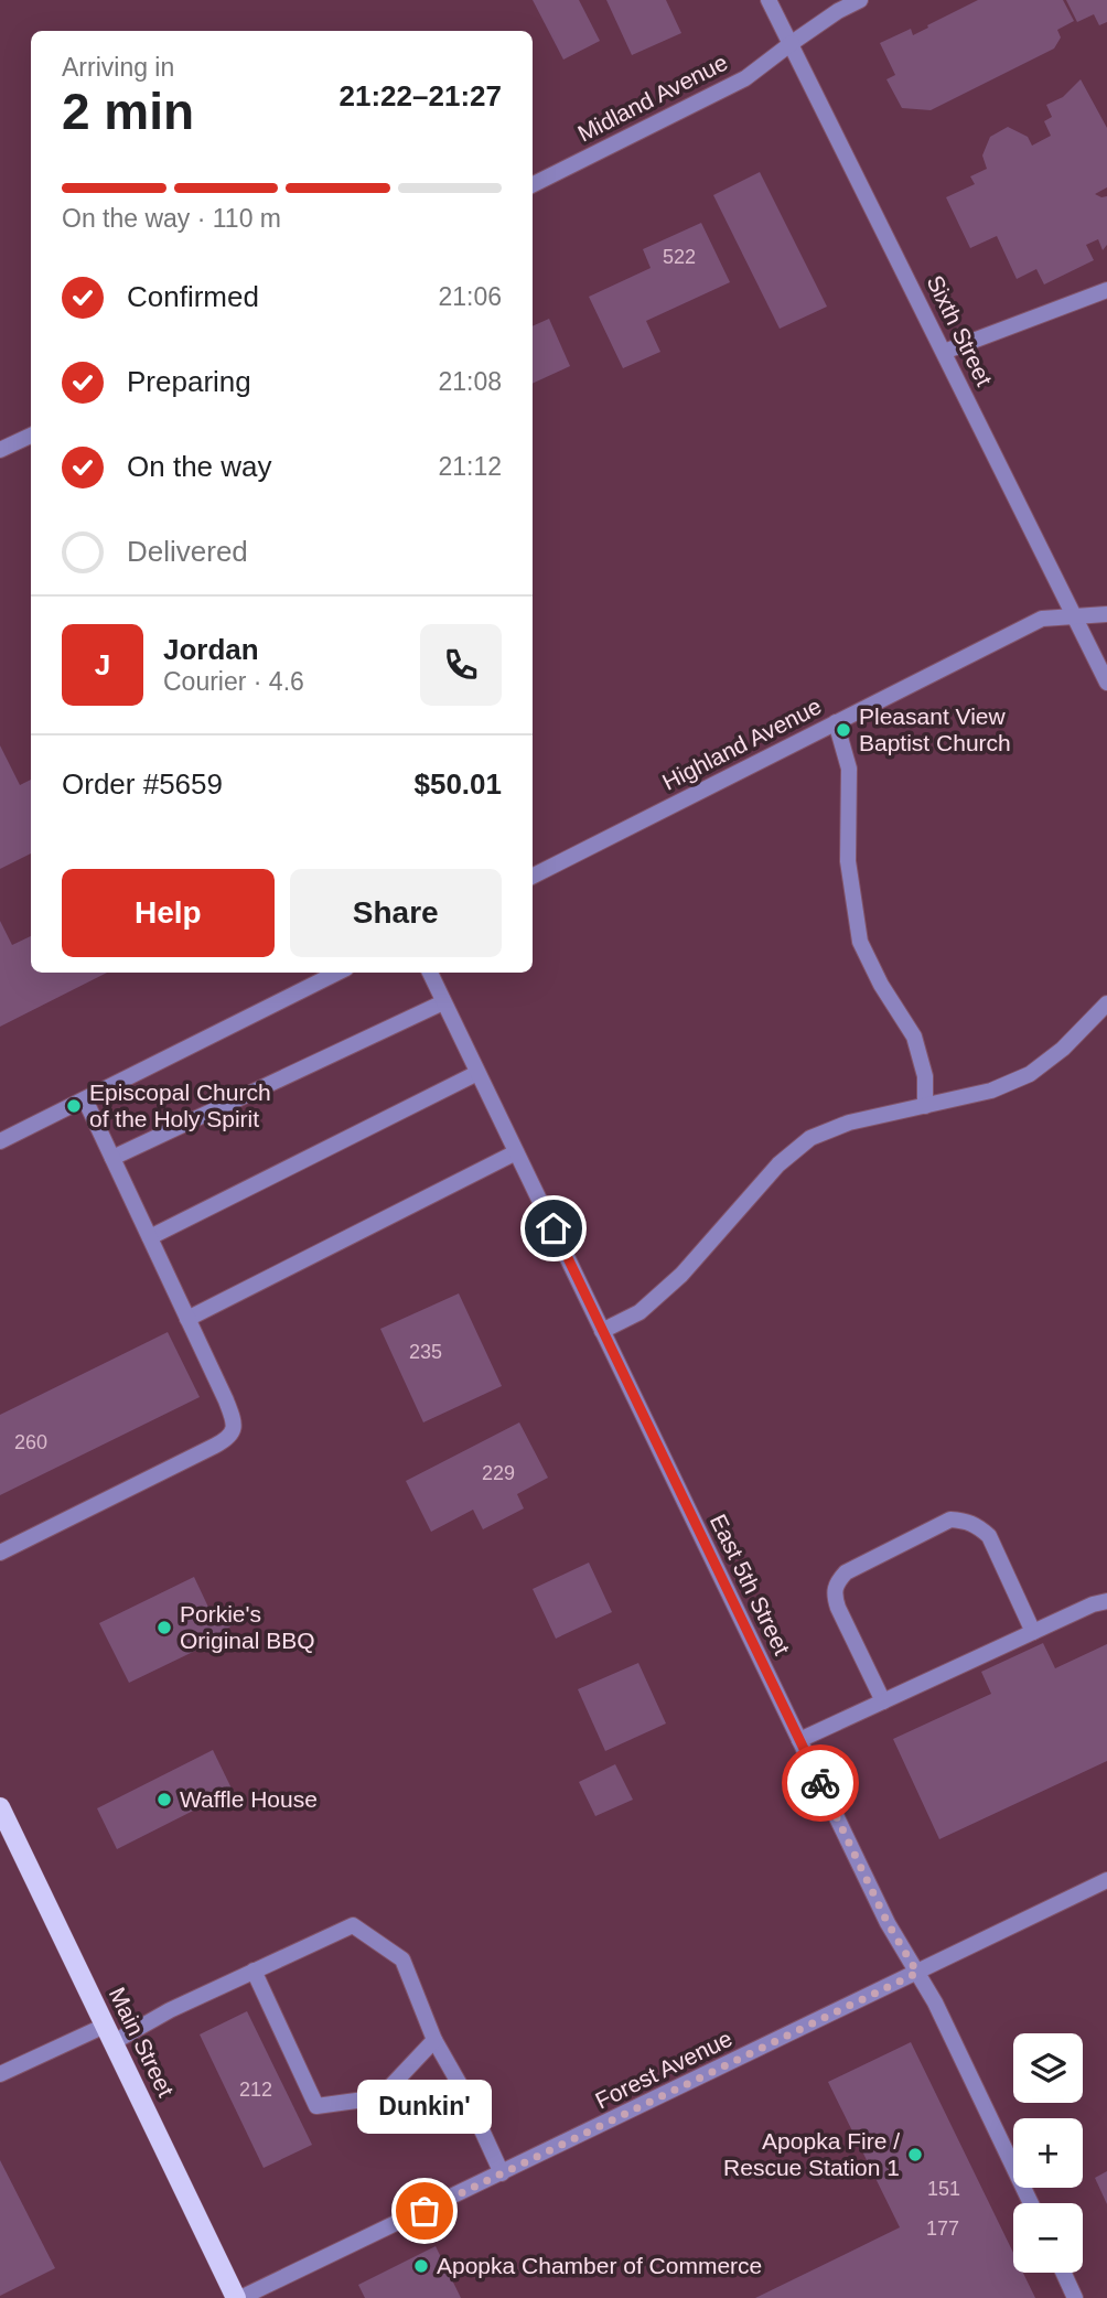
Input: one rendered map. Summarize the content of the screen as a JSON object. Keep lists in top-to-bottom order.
{
  "streets": {
    "main road": ["Main Street"],
    "street": [
      "Midland Avenue",
      "Sixth Street",
      "Highland Avenue",
      "East 5th Street",
      "Forest Avenue"
    ]
  },
  "crossings": [
    ["Midland Avenue", "Sixth Street"],
    ["Sixth Street", "Highland Avenue"],
    ["East 5th Street", "Forest Avenue"],
    ["Main Street", "Forest Avenue"]
  ],
  "places": [
    "Pleasant View Baptist Church",
    "Episcopal Church of the Holy Spirit",
    "Porkie's Original BBQ",
    "Waffle House",
    "Apopka Fire / Rescue Station 1",
    "Dunkin'",
    "Apopka Chamber of Commerce"
  ],
  "house_numbers": [
    "522",
    "235",
    "260",
    "229",
    "212",
    "151",
    "177"
  ],
  "page": {
    "heading": ["2 min", "Arriving in", "21:22–21:27"],
    "panel": [
      "Jordan",
      "Courier · 4.6",
      "Order #5659",
      "$50.01"
    ],
    "bar": "On the way · 110 m",
    "list": [
      ["Confirmed", "21:06"],
      ["Preparing", "21:08"],
      ["On the way", "21:12"],
      "Delivered"
    ],
    "round": "J",
    "buttons": ["Help", "Share"],
    "map_buttons": ["+", "−"],
    "bubble": "Dunkin'"
  }
}
